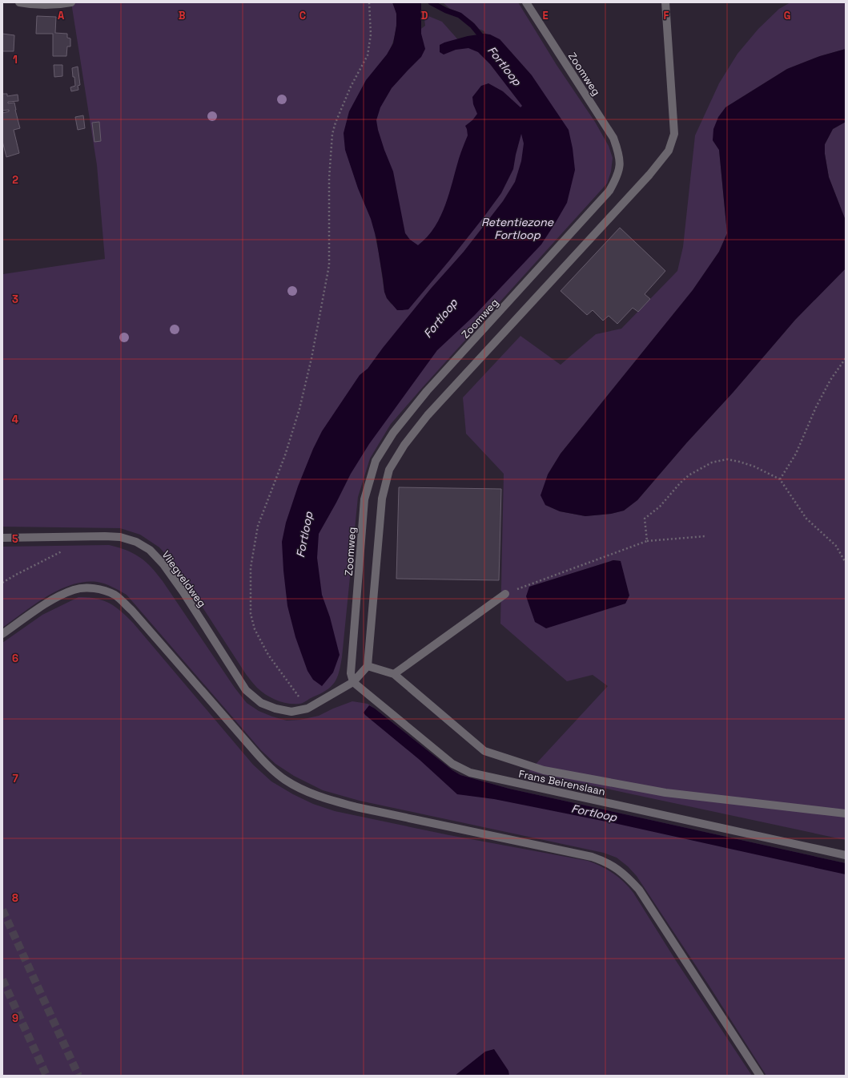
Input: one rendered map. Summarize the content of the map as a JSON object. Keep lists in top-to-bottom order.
{
  "streets": {
    "street": ["Zoomweg", "Vliegveldweg", "Frans Beirenslaan"]
  },
  "crossings": [
    ["Zoomweg", "Frans Beirenslaan"]
  ],
  "water": ["Fortloop", "Retentiezone Fortloop"],
  "grid": {
    "columns": [
      "A",
      "B",
      "C",
      "D",
      "E",
      "F",
      "G"
    ],
    "rows": [
      "1",
      "2",
      "3",
      "4",
      "5",
      "6",
      "7",
      "8",
      "9"
    ]
  }
}
